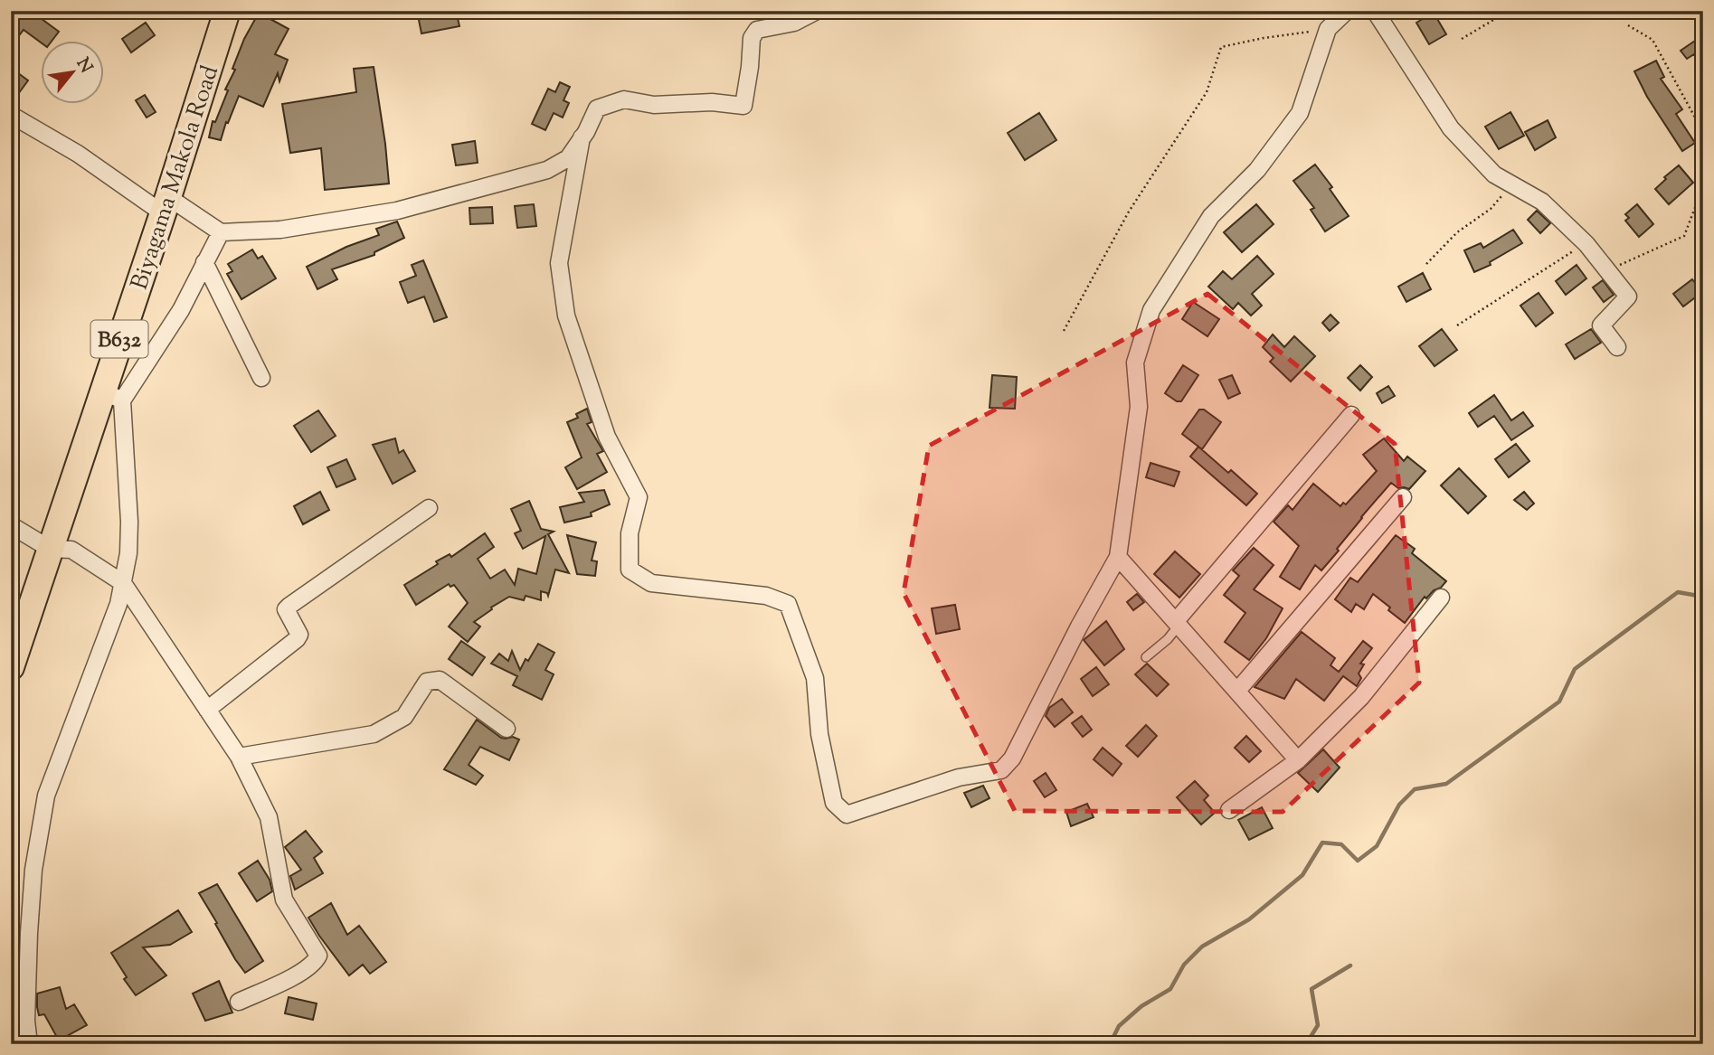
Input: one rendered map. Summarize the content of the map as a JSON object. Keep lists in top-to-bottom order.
{
  "streets": {
    "main road": ["Biyagama Makola Road", "B632"]
  },
  "north": "top right"
}
